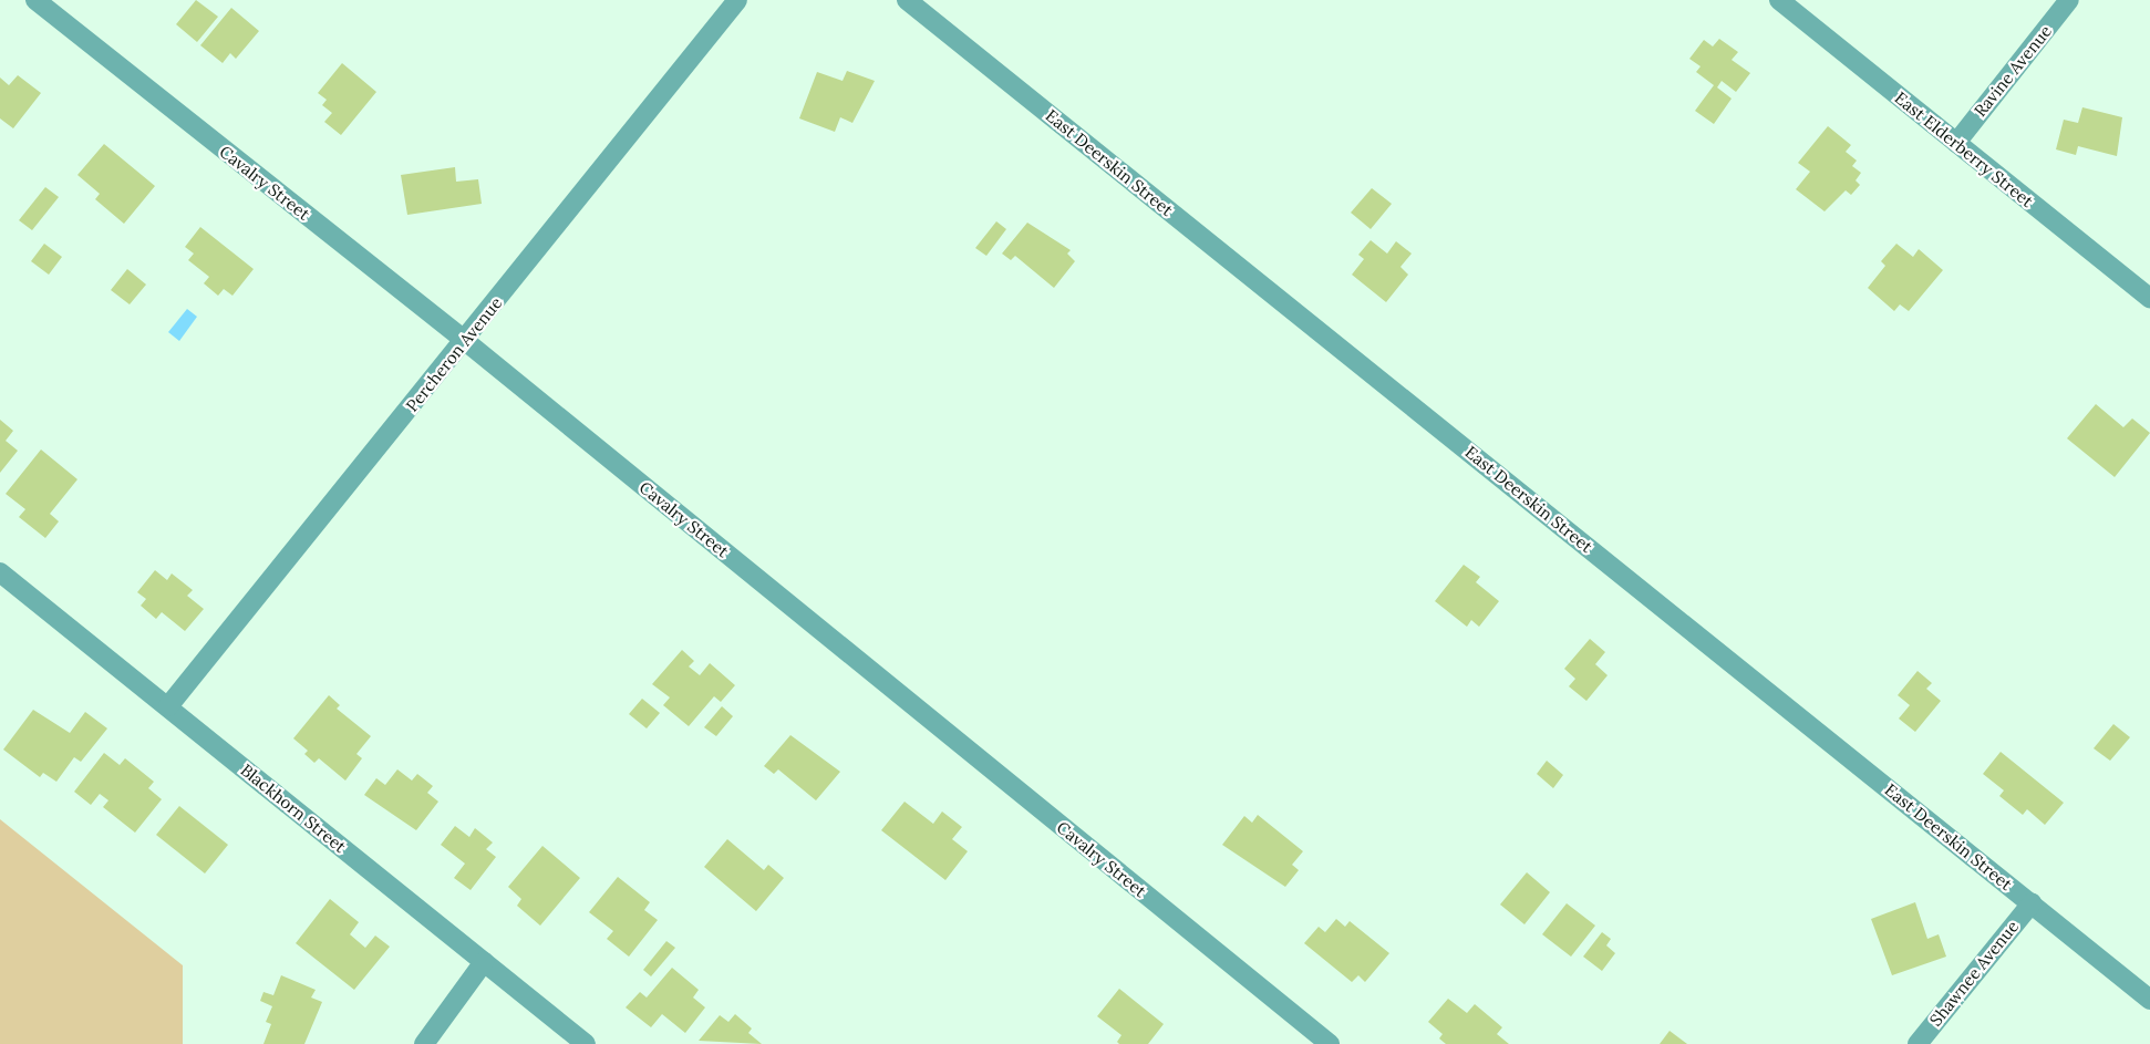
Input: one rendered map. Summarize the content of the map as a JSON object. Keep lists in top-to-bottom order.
{
  "streets": {
    "street": [
      "Ravine Avenue",
      "East Elderberry Street",
      "East Deerskin Street",
      "Cavalry Street",
      "Percheron Avenue",
      "Blackhorn Street",
      "Shawnee Avenue"
    ]
  },
  "crossings": [
    ["Ravine Avenue", "East Elderberry Street"],
    ["East Deerskin Street", "Shawnee Avenue"],
    ["Cavalry Street", "Percheron Avenue"],
    ["Percheron Avenue", "Blackhorn Street"]
  ]
}
